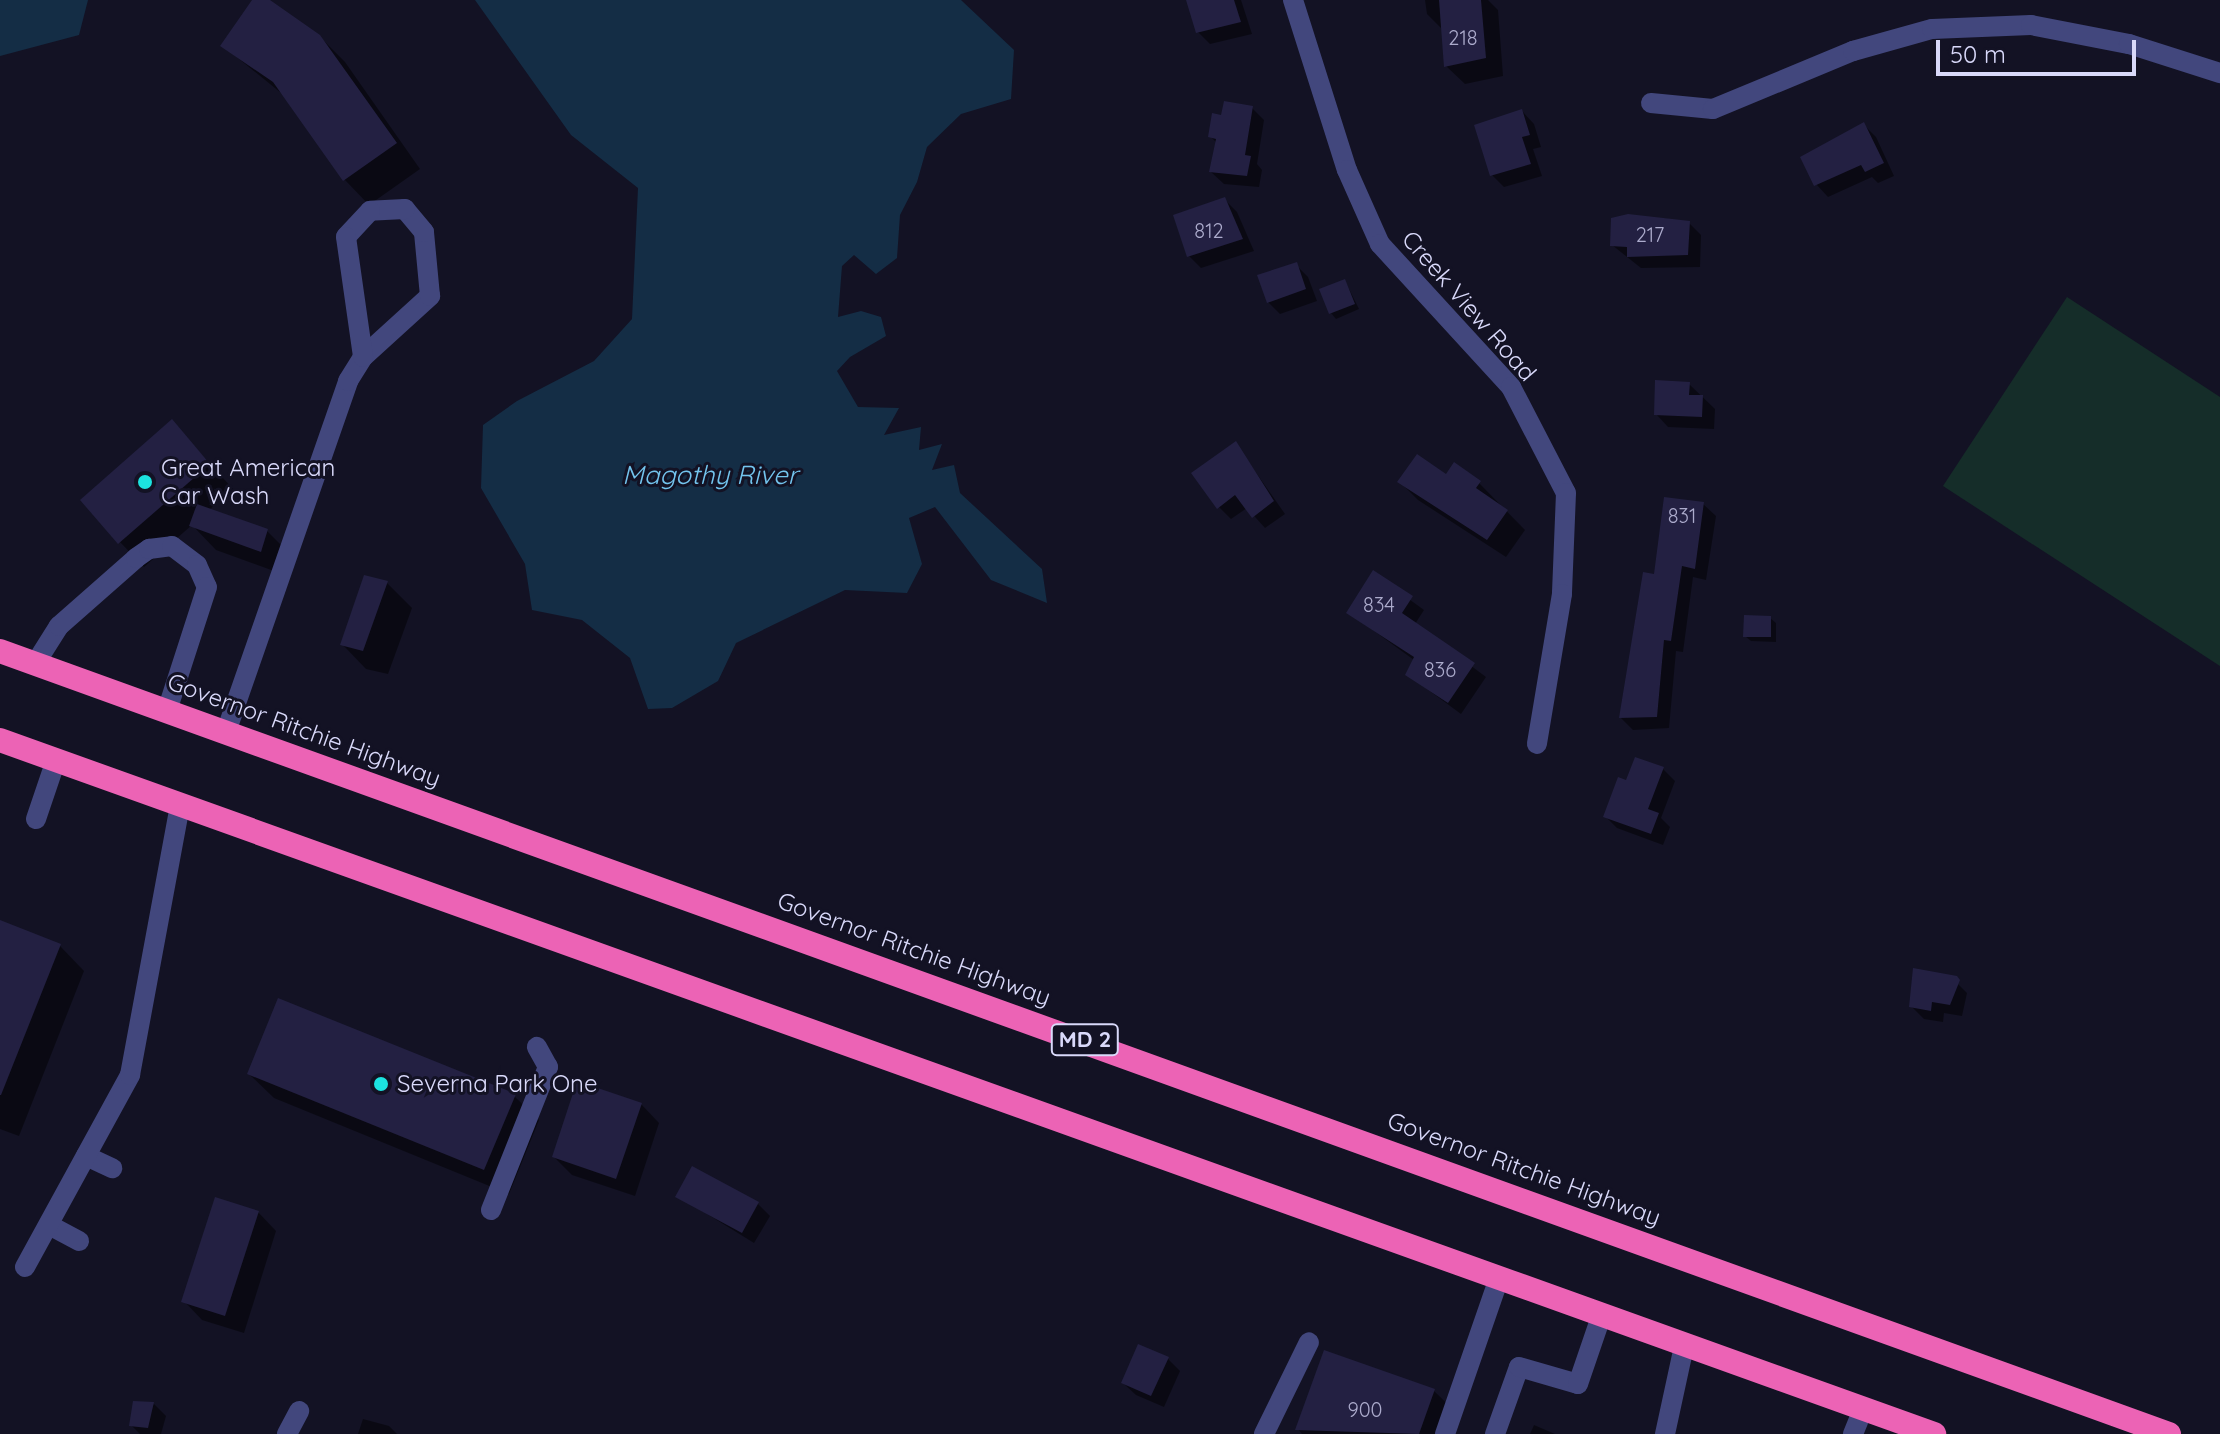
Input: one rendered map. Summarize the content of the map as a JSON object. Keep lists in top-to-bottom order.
{
  "streets": {
    "highway": ["Governor Ritchie Highway", "MD 2"],
    "street": ["Creek View Road"]
  },
  "water": ["Magothy River"],
  "places": ["Great American Car Wash", "Severna Park One"],
  "house_numbers": [
    "218",
    "812",
    "217",
    "831",
    "834",
    "836",
    "900"
  ],
  "scale_bar": "50 m"
}
